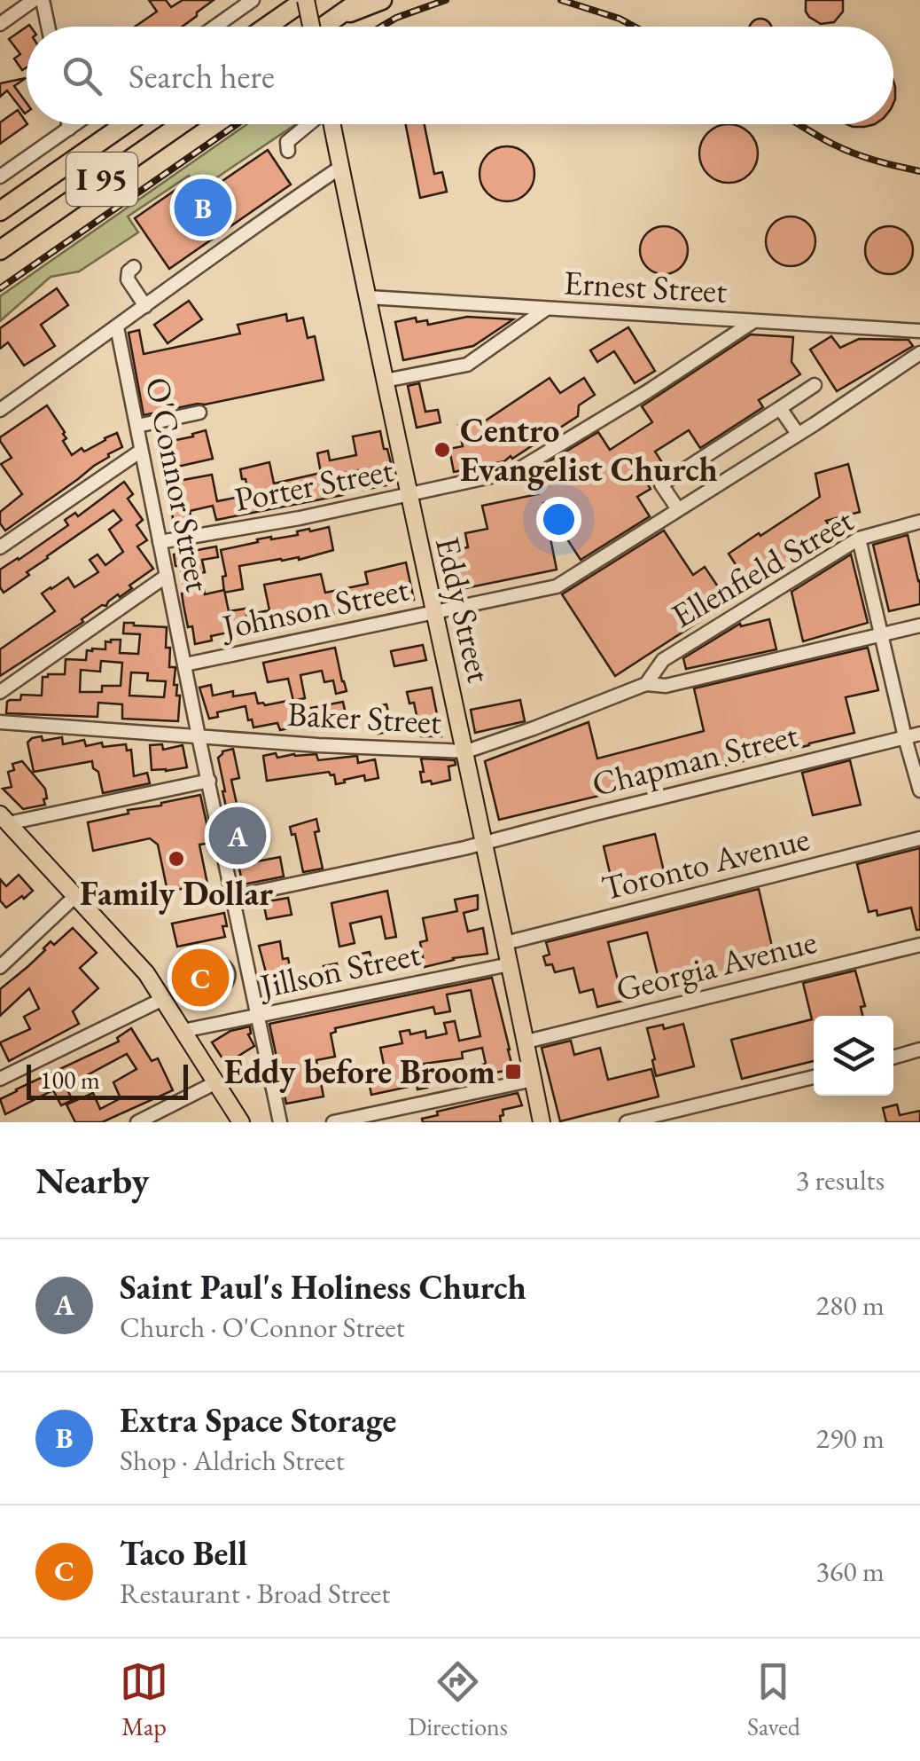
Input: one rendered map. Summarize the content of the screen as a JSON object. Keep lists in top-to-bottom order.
{
  "streets": {
    "highway": ["I 95"],
    "main road": ["Eddy Street"],
    "street": [
      "Ernest Street",
      "O'Connor Street",
      "Porter Street",
      "Ellenfield Street",
      "Johnson Street",
      "Baker Street",
      "Chapman Street",
      "Toronto Avenue",
      "Georgia Avenue",
      "Jillson Street"
    ]
  },
  "crossings": [
    ["Ernest Street", "Porter Street"],
    ["Ernest Street", "Eddy Street"],
    ["O'Connor Street", "Porter Street"],
    ["O'Connor Street", "Johnson Street"],
    ["O'Connor Street", "Baker Street"],
    ["O'Connor Street", "Chapman Street"],
    ["O'Connor Street", "Jillson Street"],
    ["Porter Street", "Eddy Street"],
    ["Ellenfield Street", "Baker Street"],
    ["Johnson Street", "Eddy Street"],
    ["Eddy Street", "Baker Street"],
    ["Eddy Street", "Chapman Street"],
    ["Eddy Street", "Toronto Avenue"],
    ["Eddy Street", "Georgia Avenue"],
    ["Eddy Street", "Jillson Street"]
  ],
  "places": {
    "other": ["Centro Evangelist Church", "Family Dollar"],
    "transit": ["Eddy before Broom"]
  },
  "scale_bar": "100 m",
  "page": {
    "search": "Search here",
    "pins": ["B", "A", "C"],
    "scale": "100 m",
    "heading": ["Nearby", "3 results"],
    "list": [
      {
        "mark": "A",
        "name": "Saint Paul's Holiness Church",
        "note": "Church · O'Connor Street",
        "value": "280 m"
      },
      {
        "mark": "B",
        "name": "Extra Space Storage",
        "note": "Shop · Aldrich Street",
        "value": "290 m"
      },
      {
        "mark": "C",
        "name": "Taco Bell",
        "note": "Restaurant · Broad Street",
        "value": "360 m"
      }
    ],
    "nav": ["Map", "Directions", "Saved"]
  }
}
